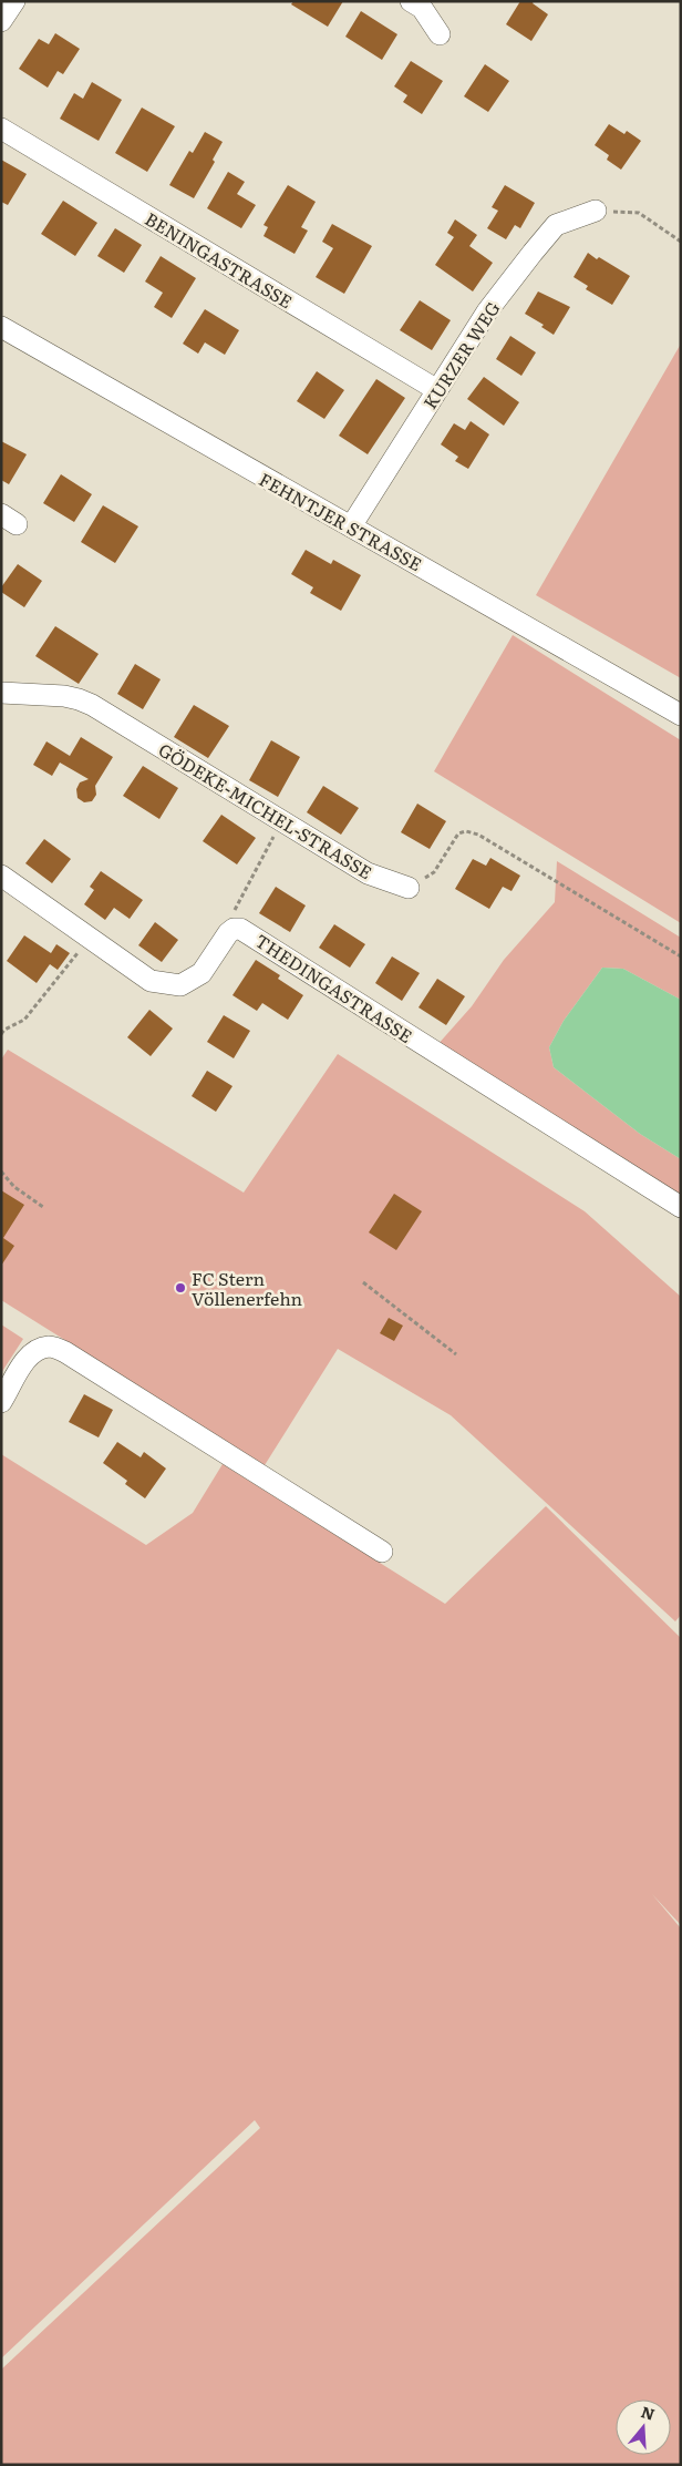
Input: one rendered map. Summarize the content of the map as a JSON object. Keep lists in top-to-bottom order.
{
  "streets": {
    "street": [
      "BENINGASTRASSE",
      "KURZER WEG",
      "FEHNTJER STRASSE",
      "GÖDEKE-MICHEL-STRASSE",
      "THEDINGASTRASSE"
    ]
  },
  "crossings": [
    ["BENINGASTRASSE", "KURZER WEG"],
    ["KURZER WEG", "FEHNTJER STRASSE"]
  ],
  "places": ["FC Stern Völlenerfehn"],
  "north": "top"
}
